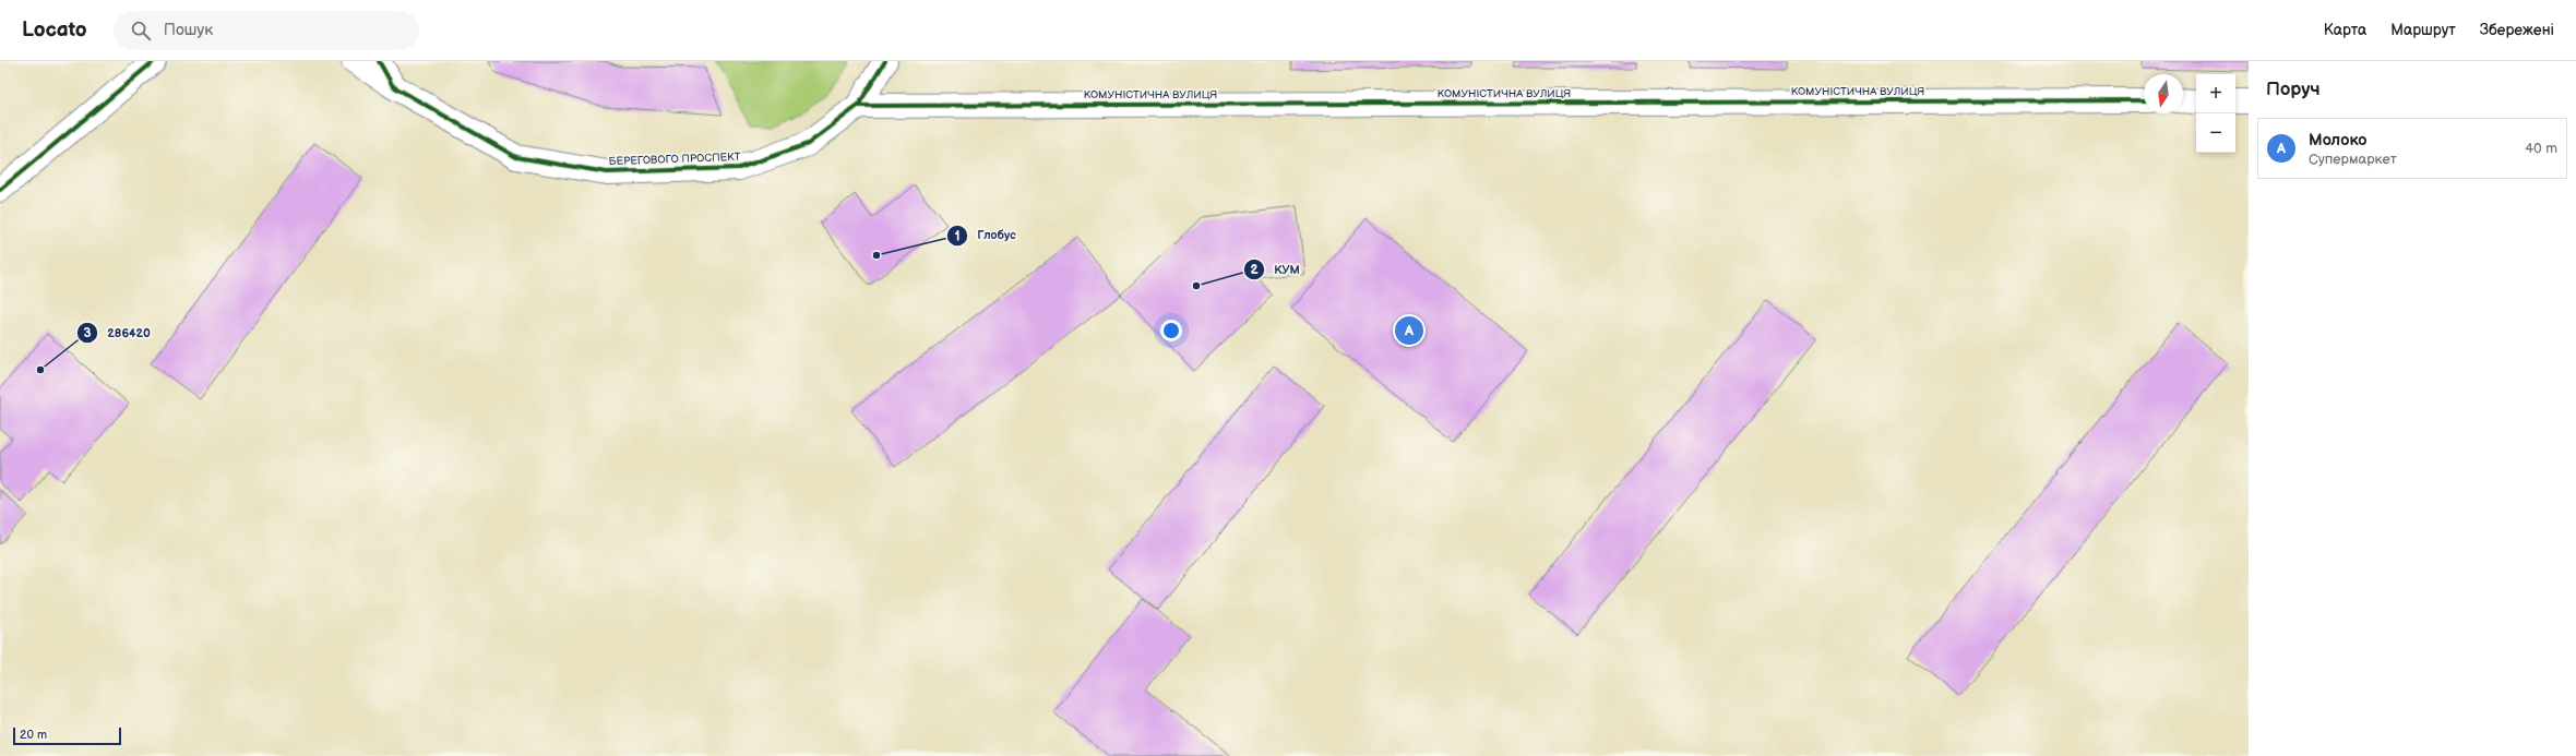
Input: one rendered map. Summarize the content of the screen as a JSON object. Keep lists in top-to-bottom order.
{
  "streets": {
    "street": ["КОМУНІСТИЧНА ВУЛИЦЯ", "БЕРЕГОВОГО ПРОСПЕКТ"]
  },
  "crossings": [
    ["КОМУНІСТИЧНА ВУЛИЦЯ", "БЕРЕГОВОГО ПРОСПЕКТ"]
  ],
  "places": ["Глобус", "КУМ", "286420"],
  "scale_bar": "20 m",
  "north": "bottom",
  "page": {
    "header": "Locato",
    "search": "Пошук",
    "nav": ["Карта", "Маршрут", "Збережені"],
    "heading": "Поруч",
    "map_buttons": ["+", "−"],
    "list": [
      {
        "mark": "A",
        "name": "Молоко",
        "note": "Супермаркет",
        "value": "40 m"
      }
    ],
    "pins": "A",
    "scale": "20 m"
  }
}
